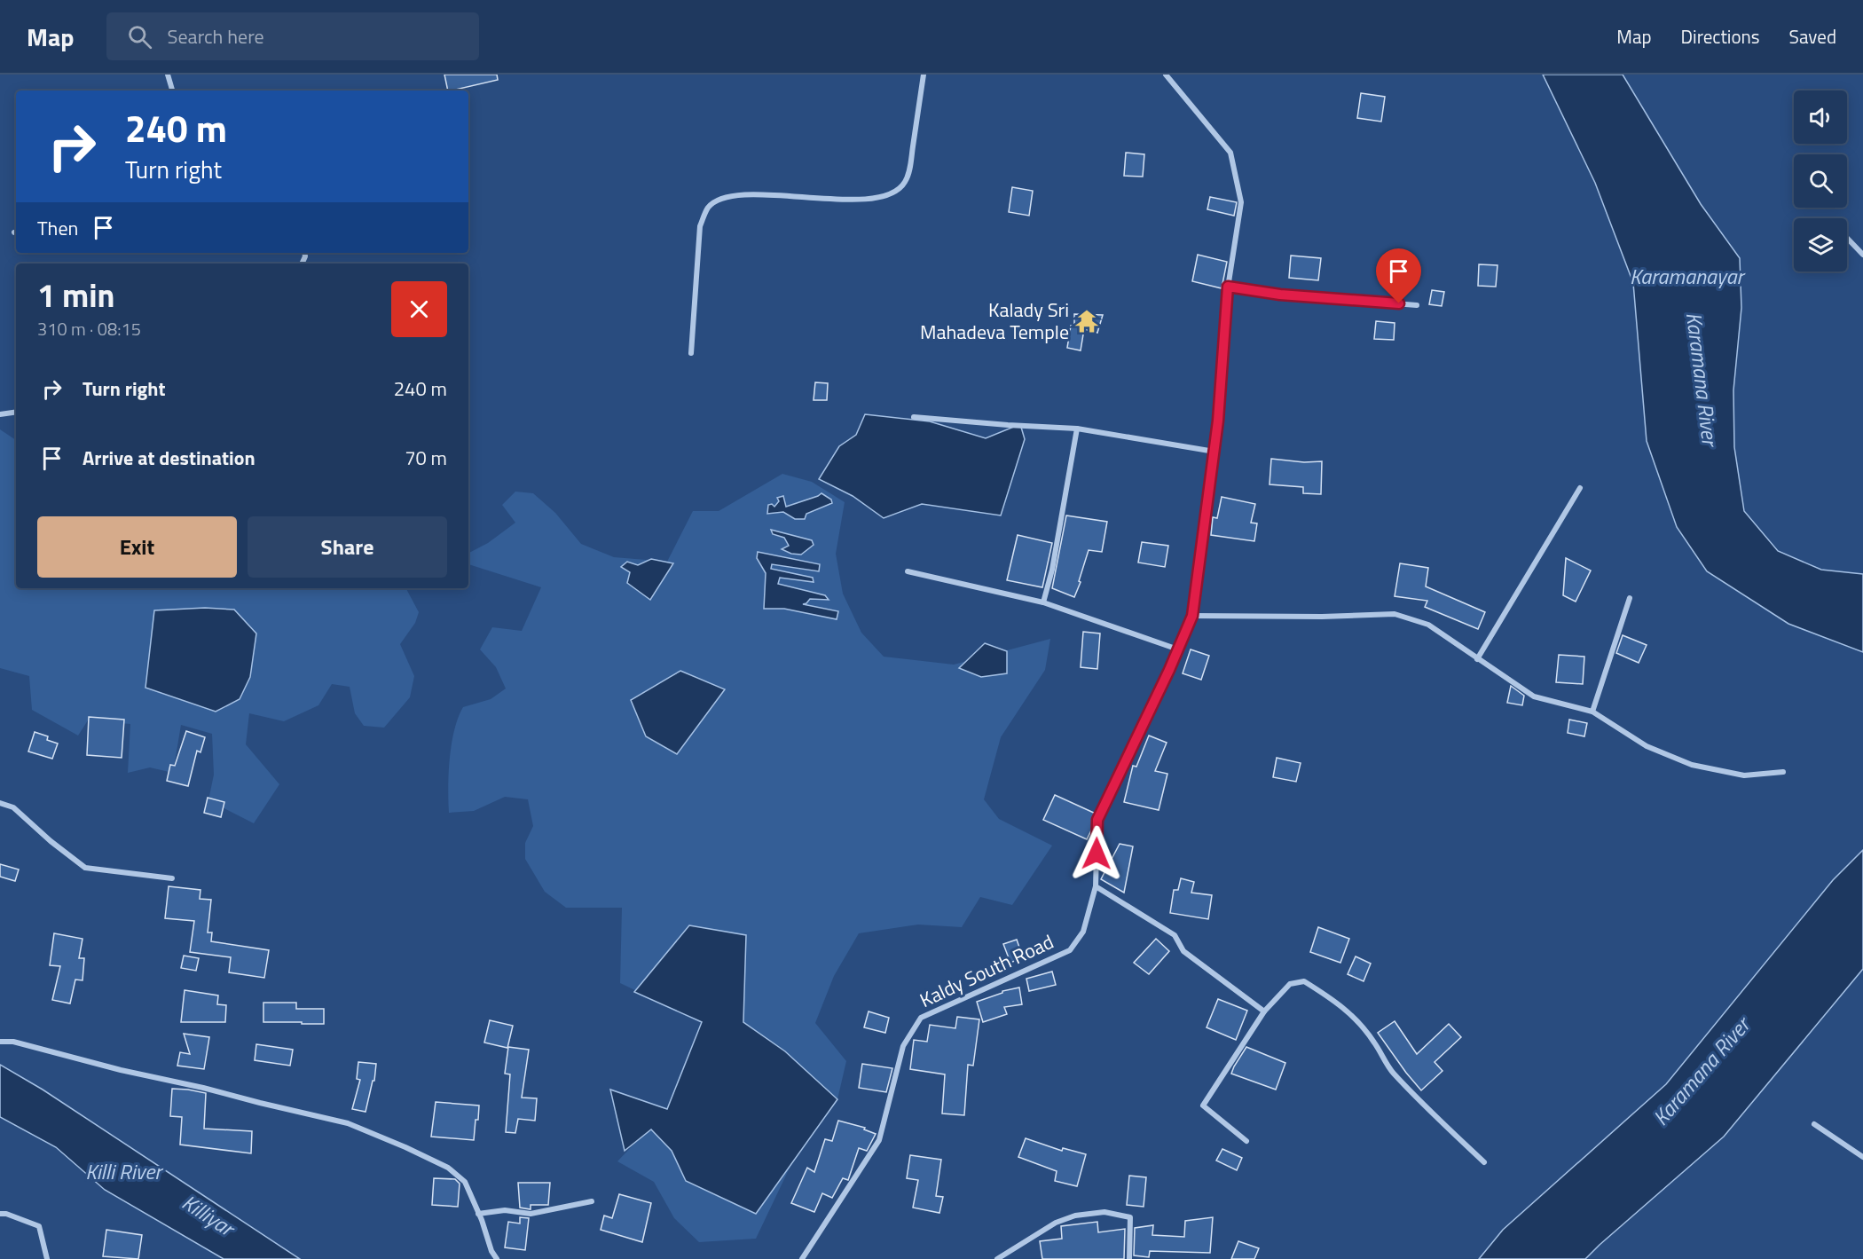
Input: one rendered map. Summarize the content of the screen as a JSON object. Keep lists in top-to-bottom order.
{
  "streets": {
    "street": ["Kaldy South Road"]
  },
  "water": [
    "Karamanayar",
    "Karamana River",
    "Killi River",
    "Killiyar"
  ],
  "places": {
    "temple": ["Kalady Sri Mahadeva Temple"]
  },
  "page": {
    "header": "Map",
    "search": "Search here",
    "nav": ["Map", "Directions", "Saved"],
    "turn": ["240 m", "Turn right"],
    "then": "Then",
    "heading": ["1 min", "310 m · 08:15"],
    "list": [
      {
        "name": "Turn right",
        "value": "240 m"
      },
      {
        "name": "Arrive at destination",
        "value": "70 m"
      }
    ],
    "buttons": ["Exit", "Share"]
  }
}
